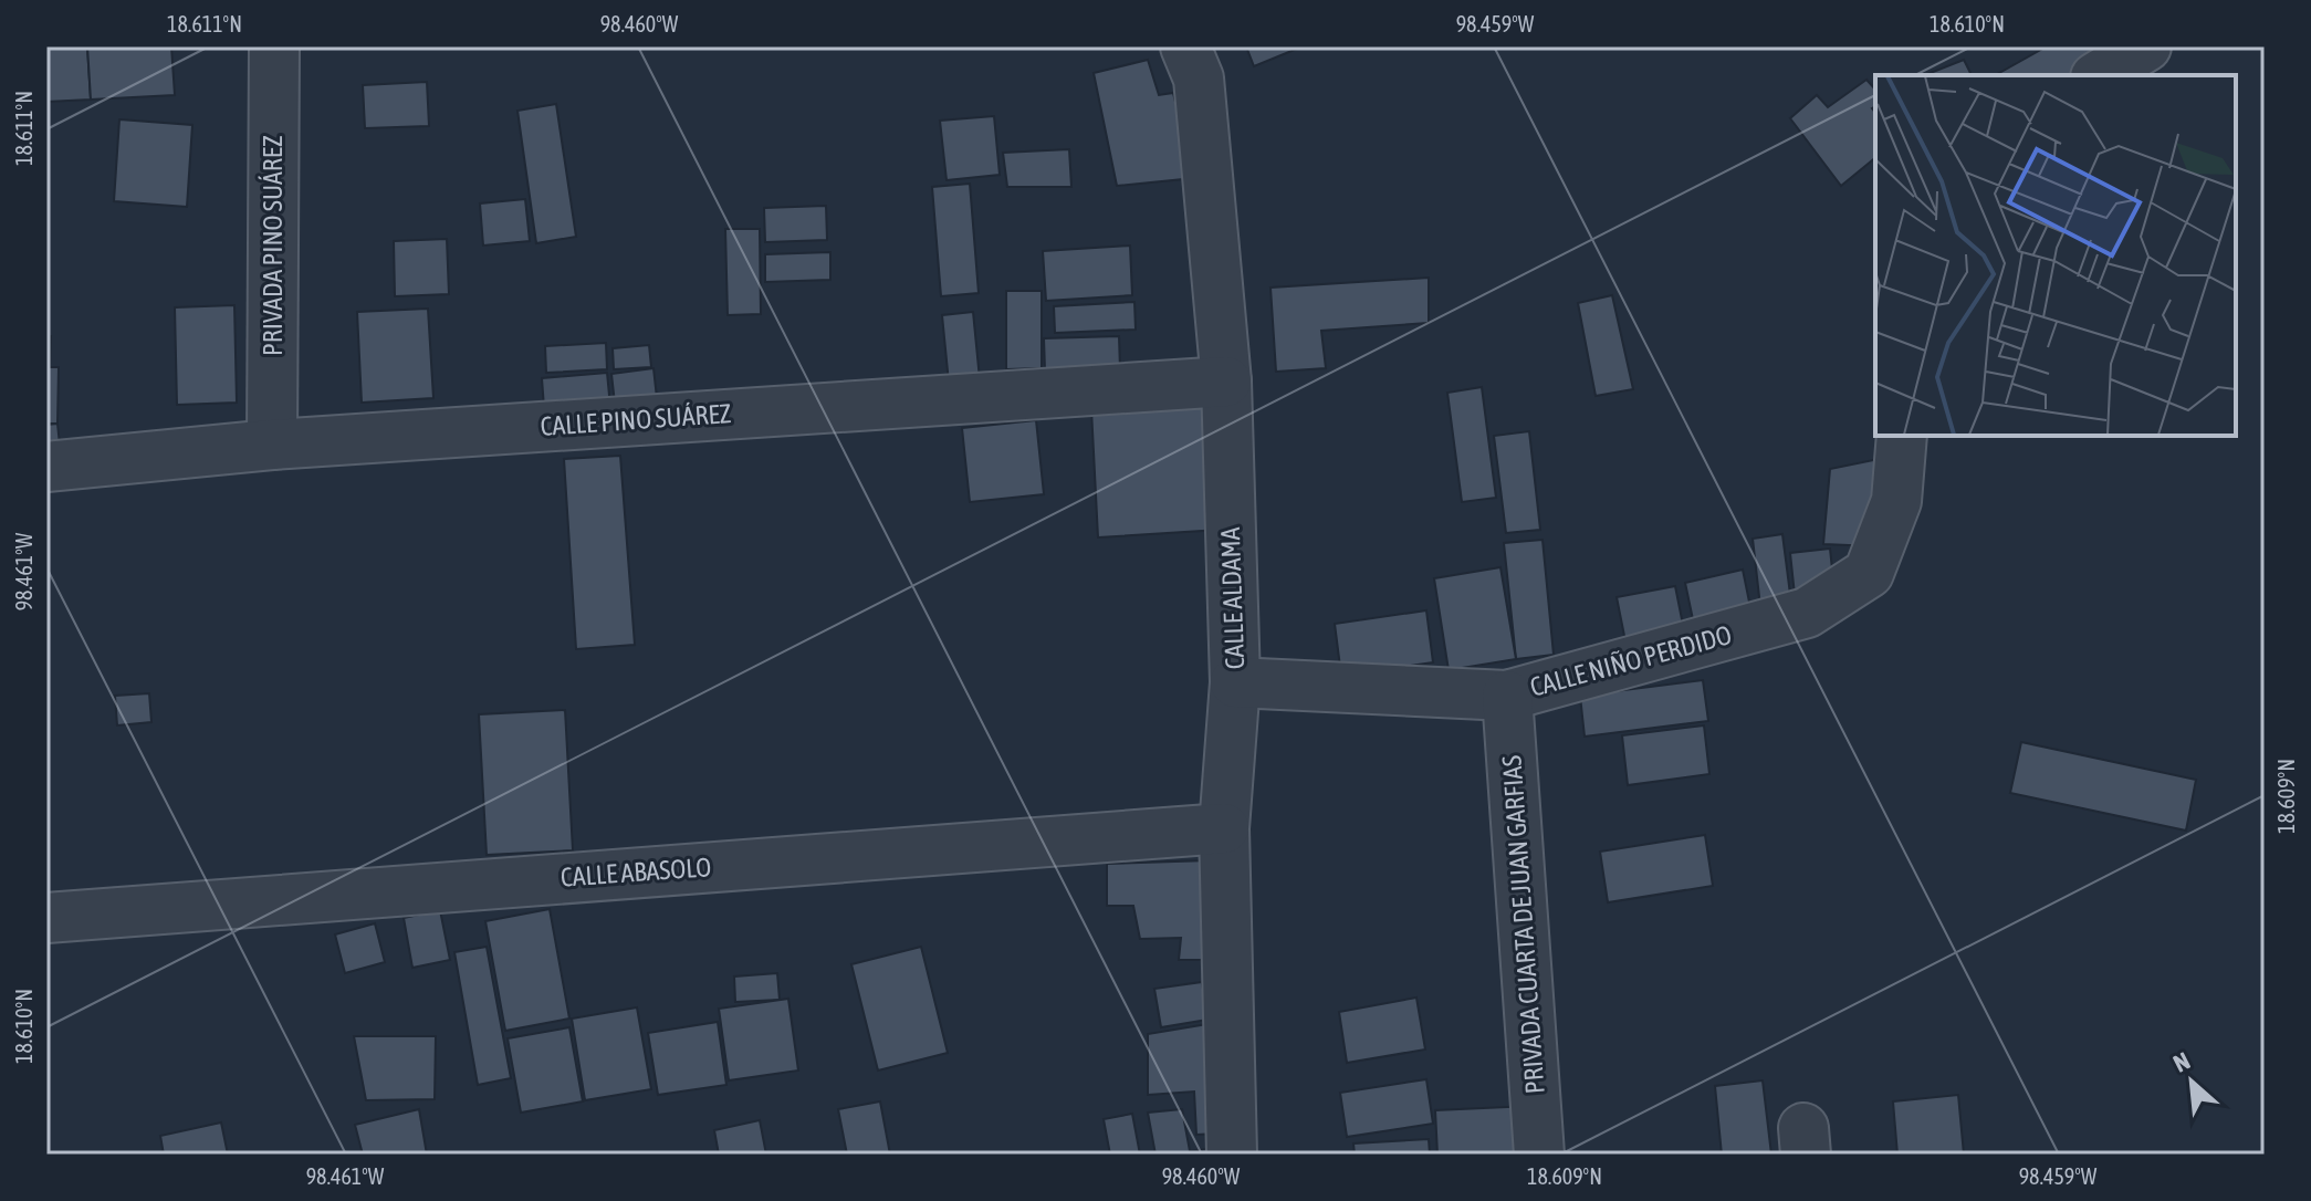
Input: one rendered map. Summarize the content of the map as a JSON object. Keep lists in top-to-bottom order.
{
  "streets": {
    "street": [
      "PRIVADA PINO SUÁREZ",
      "CALLE PINO SUÁREZ",
      "CALLE ALDAMA",
      "CALLE NIÑO PERDIDO",
      "CALLE ABASOLO",
      "PRIVADA CUARTA DE JUAN GARFIAS"
    ]
  },
  "crossings": [
    ["PRIVADA PINO SUÁREZ", "CALLE PINO SUÁREZ"],
    ["CALLE PINO SUÁREZ", "CALLE ALDAMA"],
    ["CALLE ALDAMA", "CALLE NIÑO PERDIDO"],
    ["CALLE ALDAMA", "CALLE ABASOLO"],
    ["CALLE NIÑO PERDIDO", "PRIVADA CUARTA DE JUAN GARFIAS"]
  ],
  "north": "top left",
  "coordinates": [
    "18.611°N",
    "98.460°W",
    "98.459°W",
    "18.610°N",
    "98.461°W",
    "18.609°N"
  ]
}
